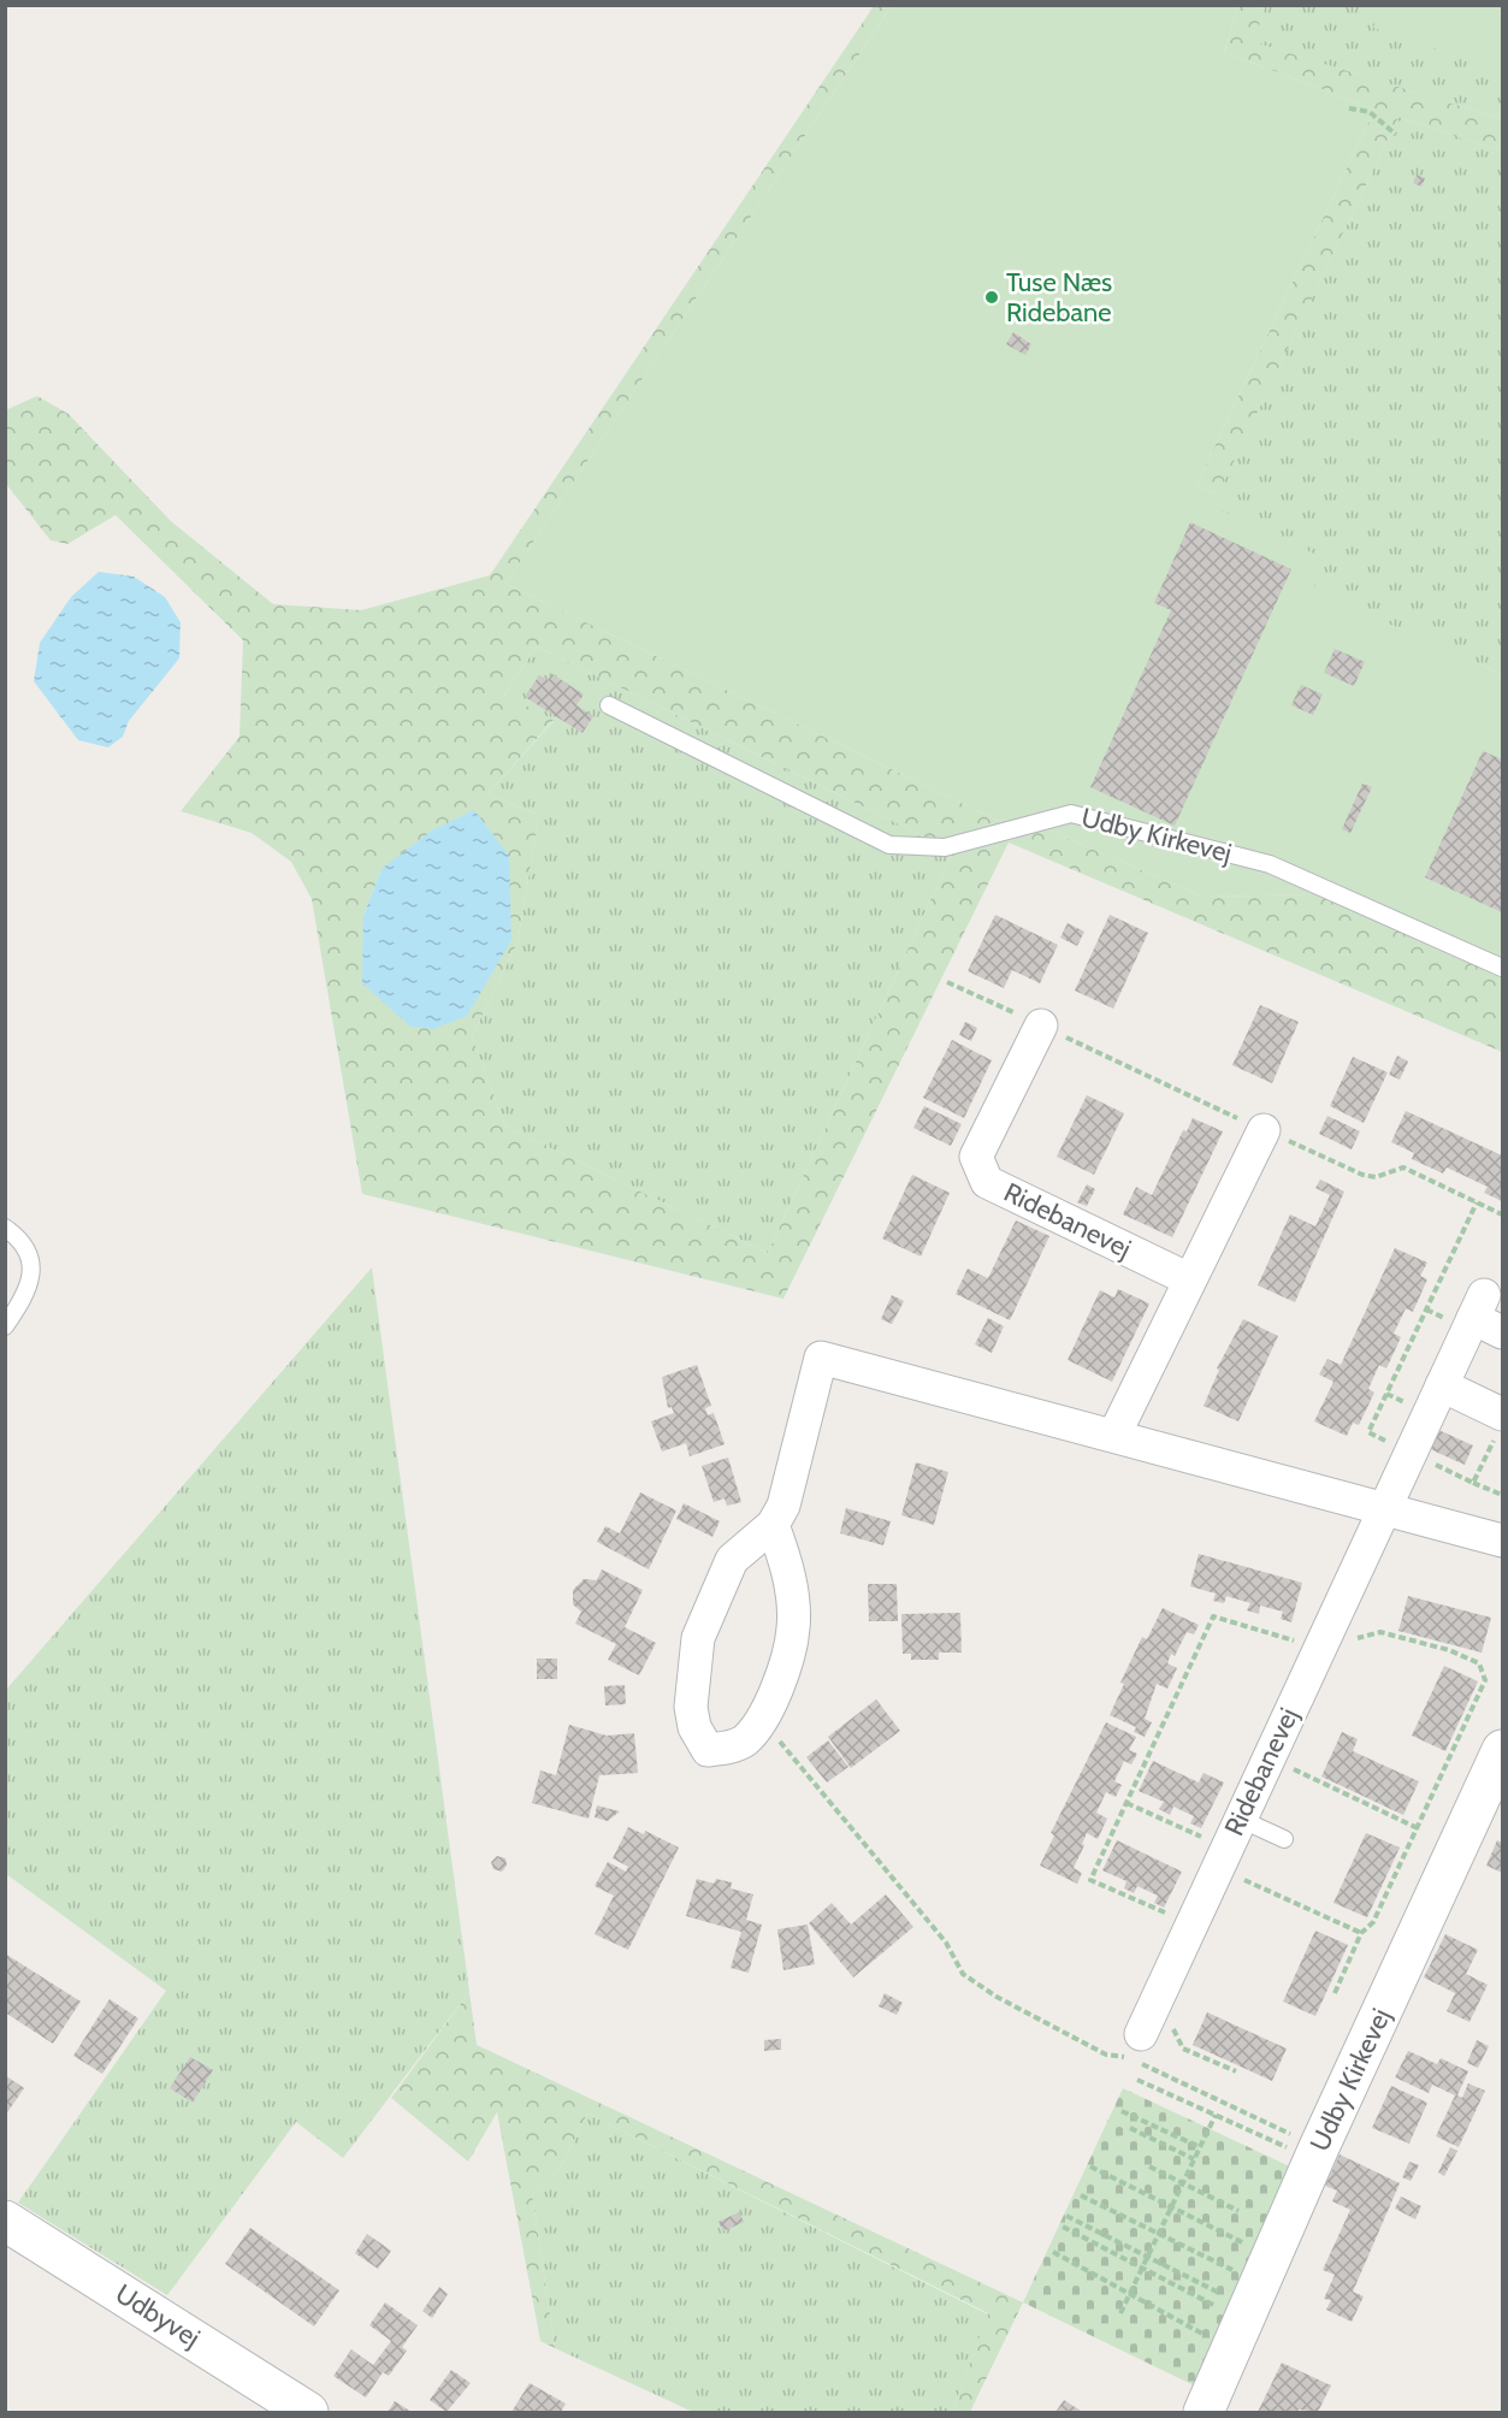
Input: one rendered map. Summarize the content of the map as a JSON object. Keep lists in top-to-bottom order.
{
  "streets": {
    "street": ["Udby Kirkevej", "Ridebanevej", "Udbyvej"]
  },
  "places": ["Tuse Næs Ridebane"]
}
